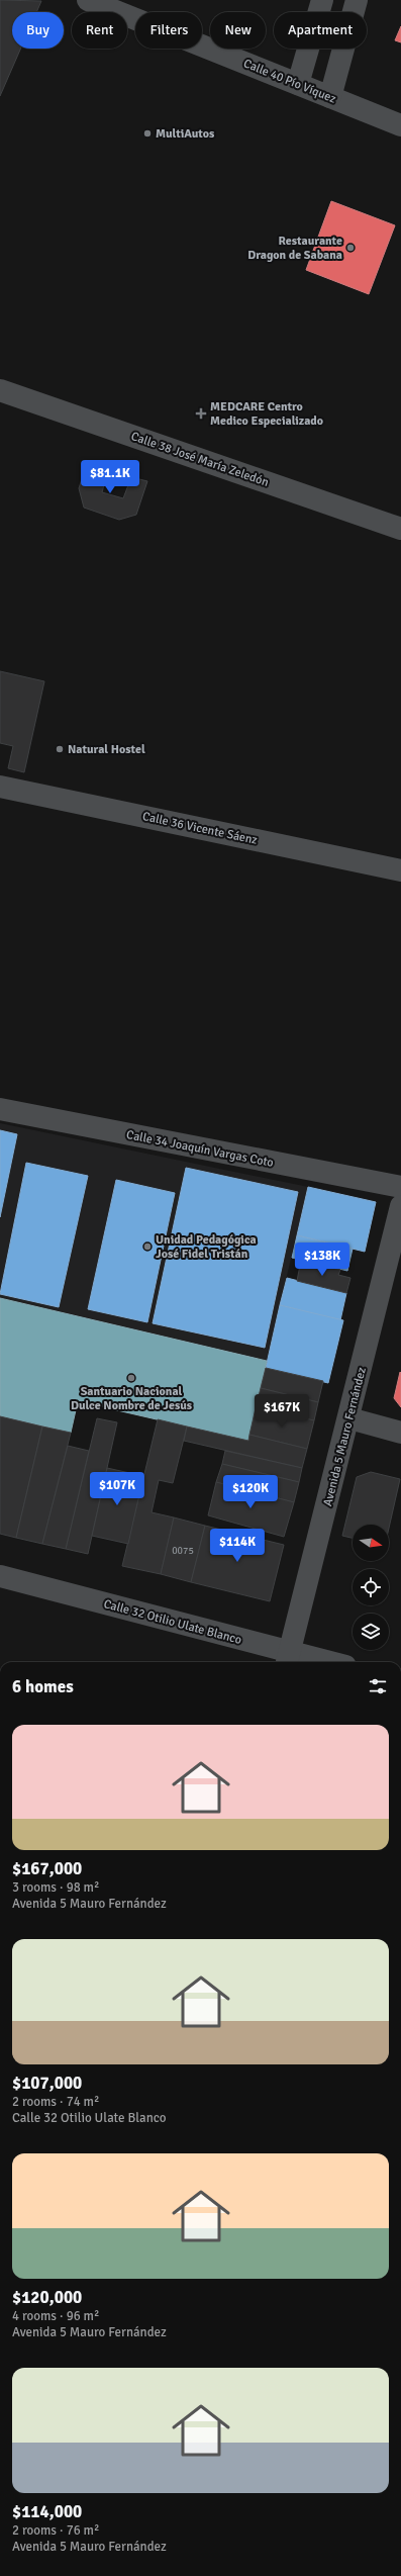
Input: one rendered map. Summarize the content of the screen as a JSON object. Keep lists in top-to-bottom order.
{
  "streets": {
    "street": [
      "Calle 40 Pío Víquez",
      "Calle 38 José María Zeledón",
      "Calle 36 Vicente Sáenz",
      "Calle 34 Joaquín Vargas Coto",
      "Avenida 5 Mauro Fernández",
      "Calle 32 Otilio Ulate Blanco"
    ]
  },
  "crossings": [
    ["Avenida 5 Mauro Fernández", "Calle 32 Otilio Ulate Blanco"]
  ],
  "places": {
    "other": [
      "MultiAutos",
      "Restaurante Dragon de Sabana",
      "Natural Hostel",
      "Unidad Pedagógica José Fidel Tristán",
      "Santuario Nacional Dulce Nombre de Jesús"
    ],
    "health": ["MEDCARE Centro Medico Especializado"]
  },
  "house_numbers": ["0075"],
  "north": "right",
  "page": {
    "chip": [
      "Buy",
      "Rent",
      "Filters",
      "New",
      "Apartment"
    ],
    "price": [
      "$81.1K",
      "$138K",
      "$167K",
      "$107K",
      "$120K",
      "$114K"
    ],
    "heading": "6 homes",
    "list": [
      {
        "name": "$167,000",
        "note": "3 rooms · 98 m² · Avenida 5 Mauro Fernández"
      },
      {
        "name": "$107,000",
        "note": "2 rooms · 74 m² · Calle 32 Otilio Ulate Blanco"
      },
      {
        "name": "$120,000",
        "note": "4 rooms · 96 m² · Avenida 5 Mauro Fernández"
      },
      {
        "name": "$114,000",
        "note": "2 rooms · 76 m² · Avenida 5 Mauro Fernández"
      }
    ]
  }
}
